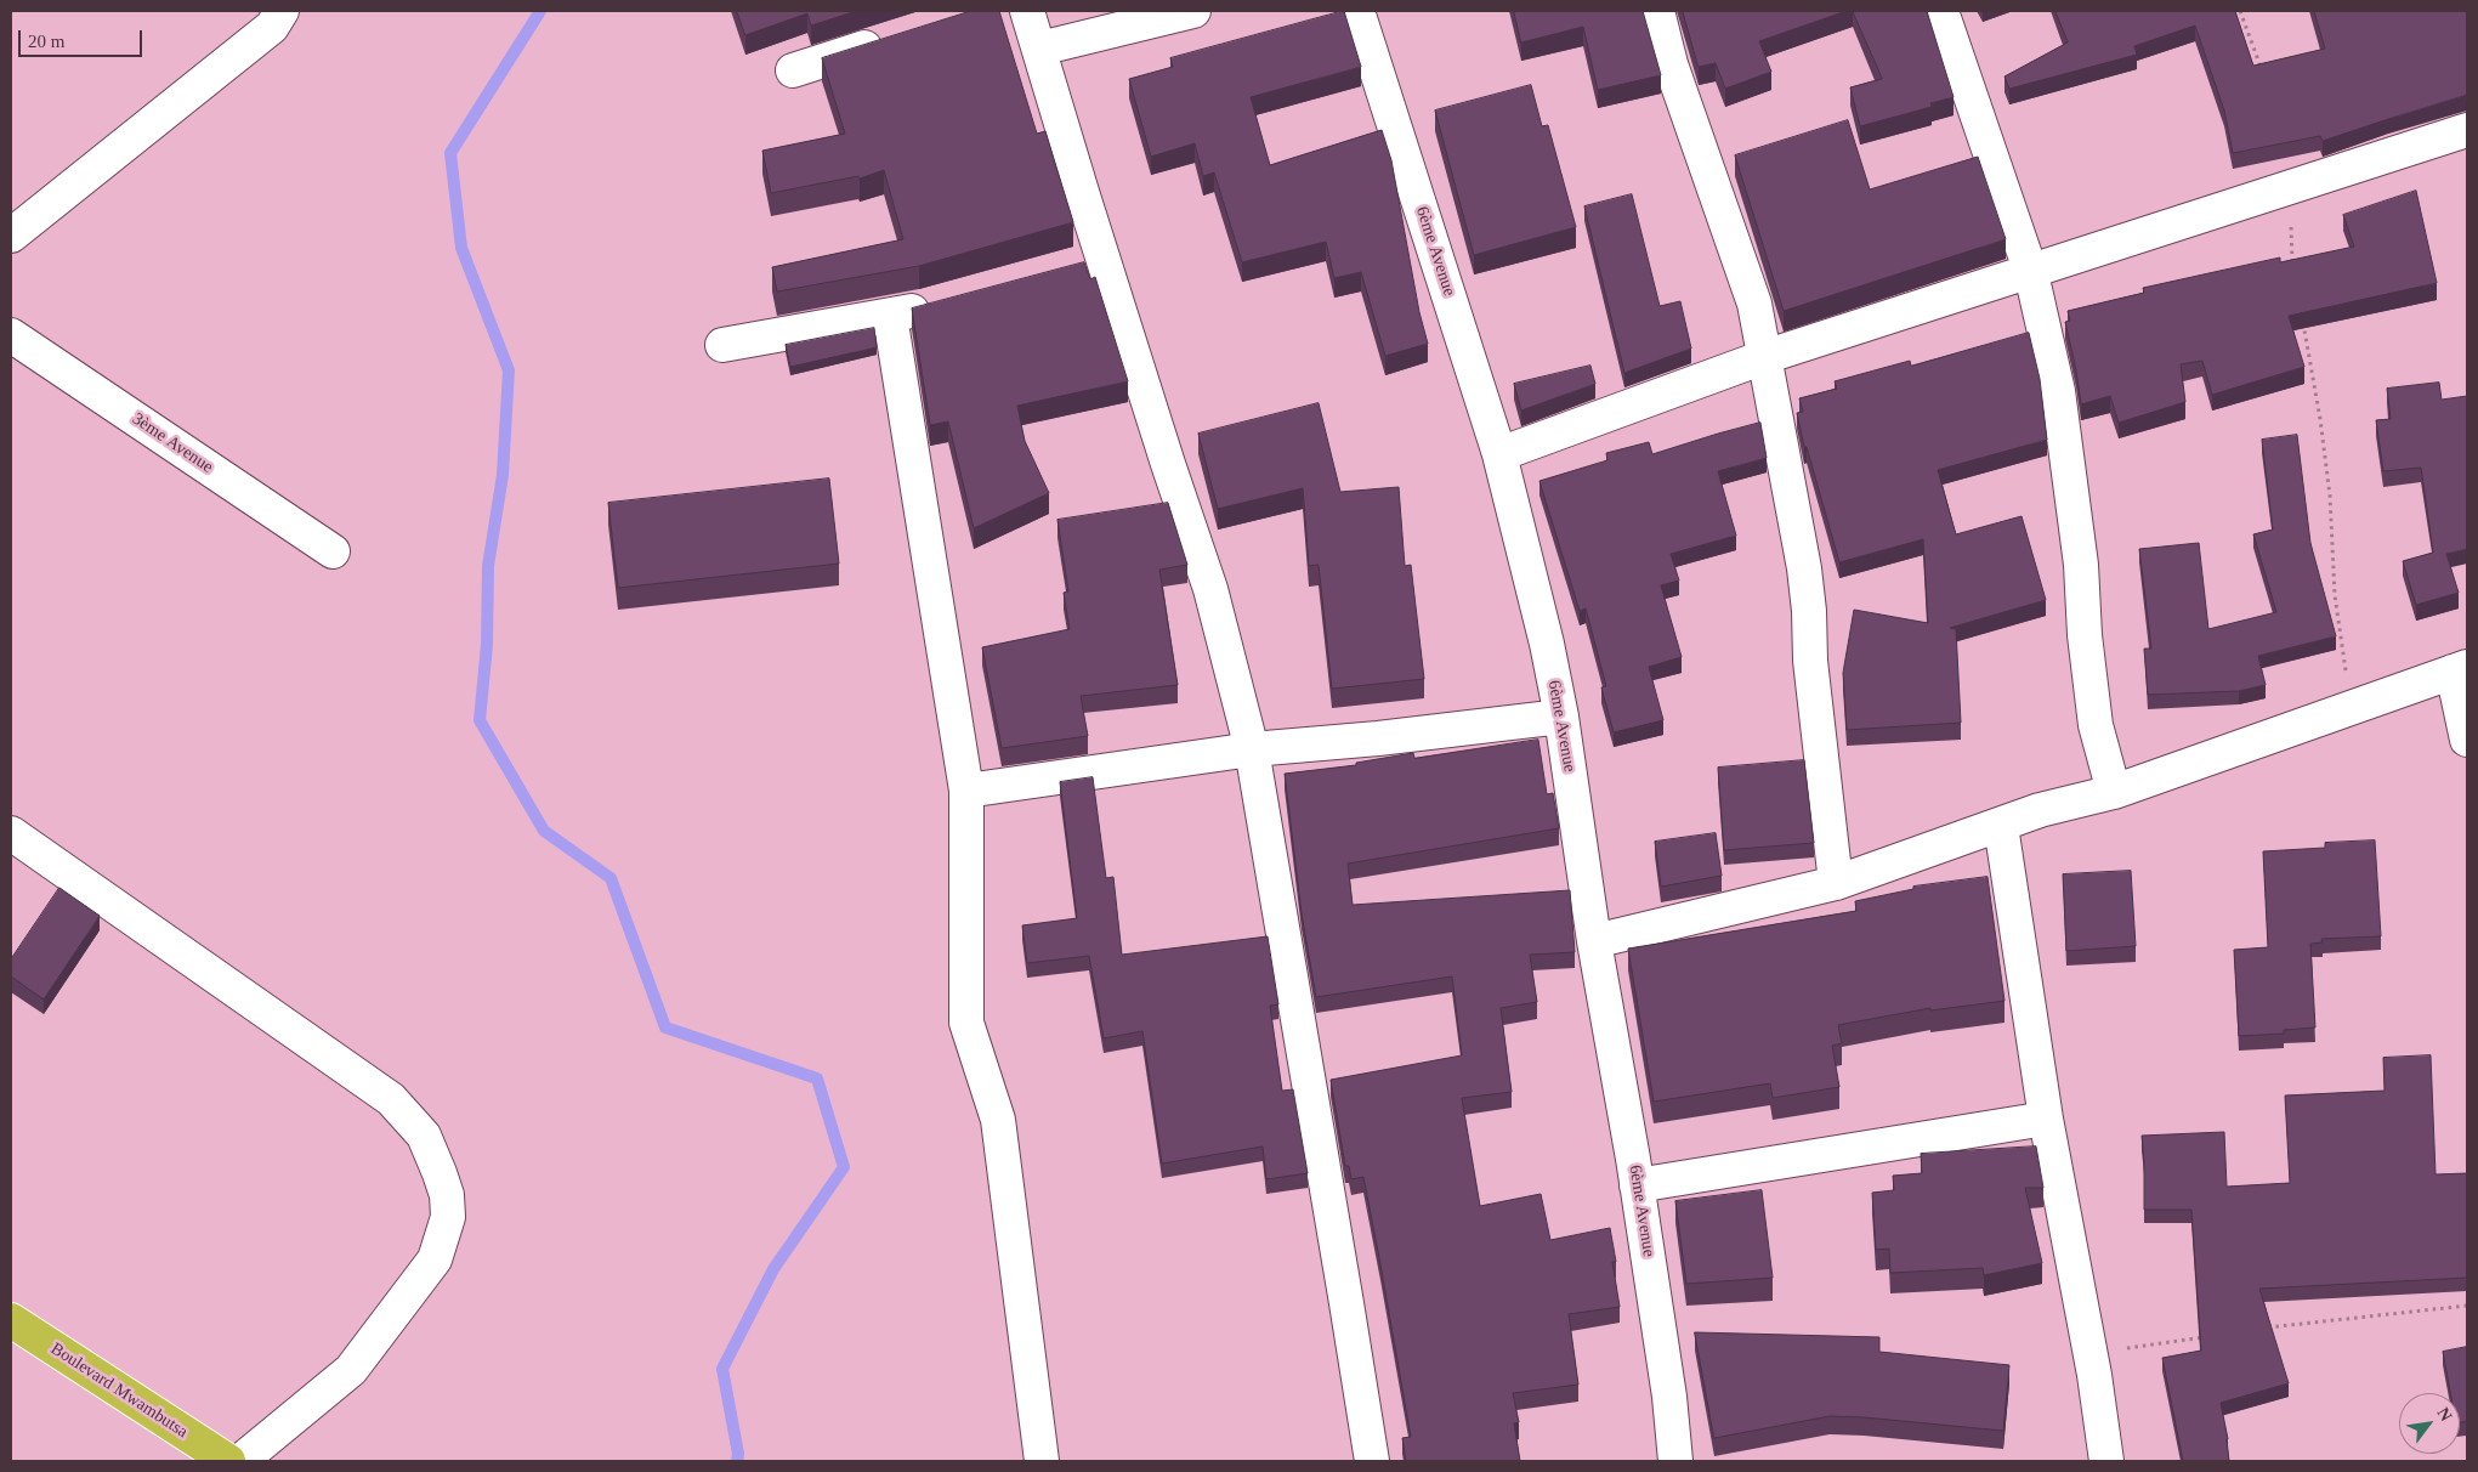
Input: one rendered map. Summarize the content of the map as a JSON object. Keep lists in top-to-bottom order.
{
  "streets": {
    "highway": ["Boulevard Mwambutsa"],
    "street": ["6ème Avenue", "3ème Avenue"]
  },
  "scale_bar": "20 m",
  "north": "top right"
}
